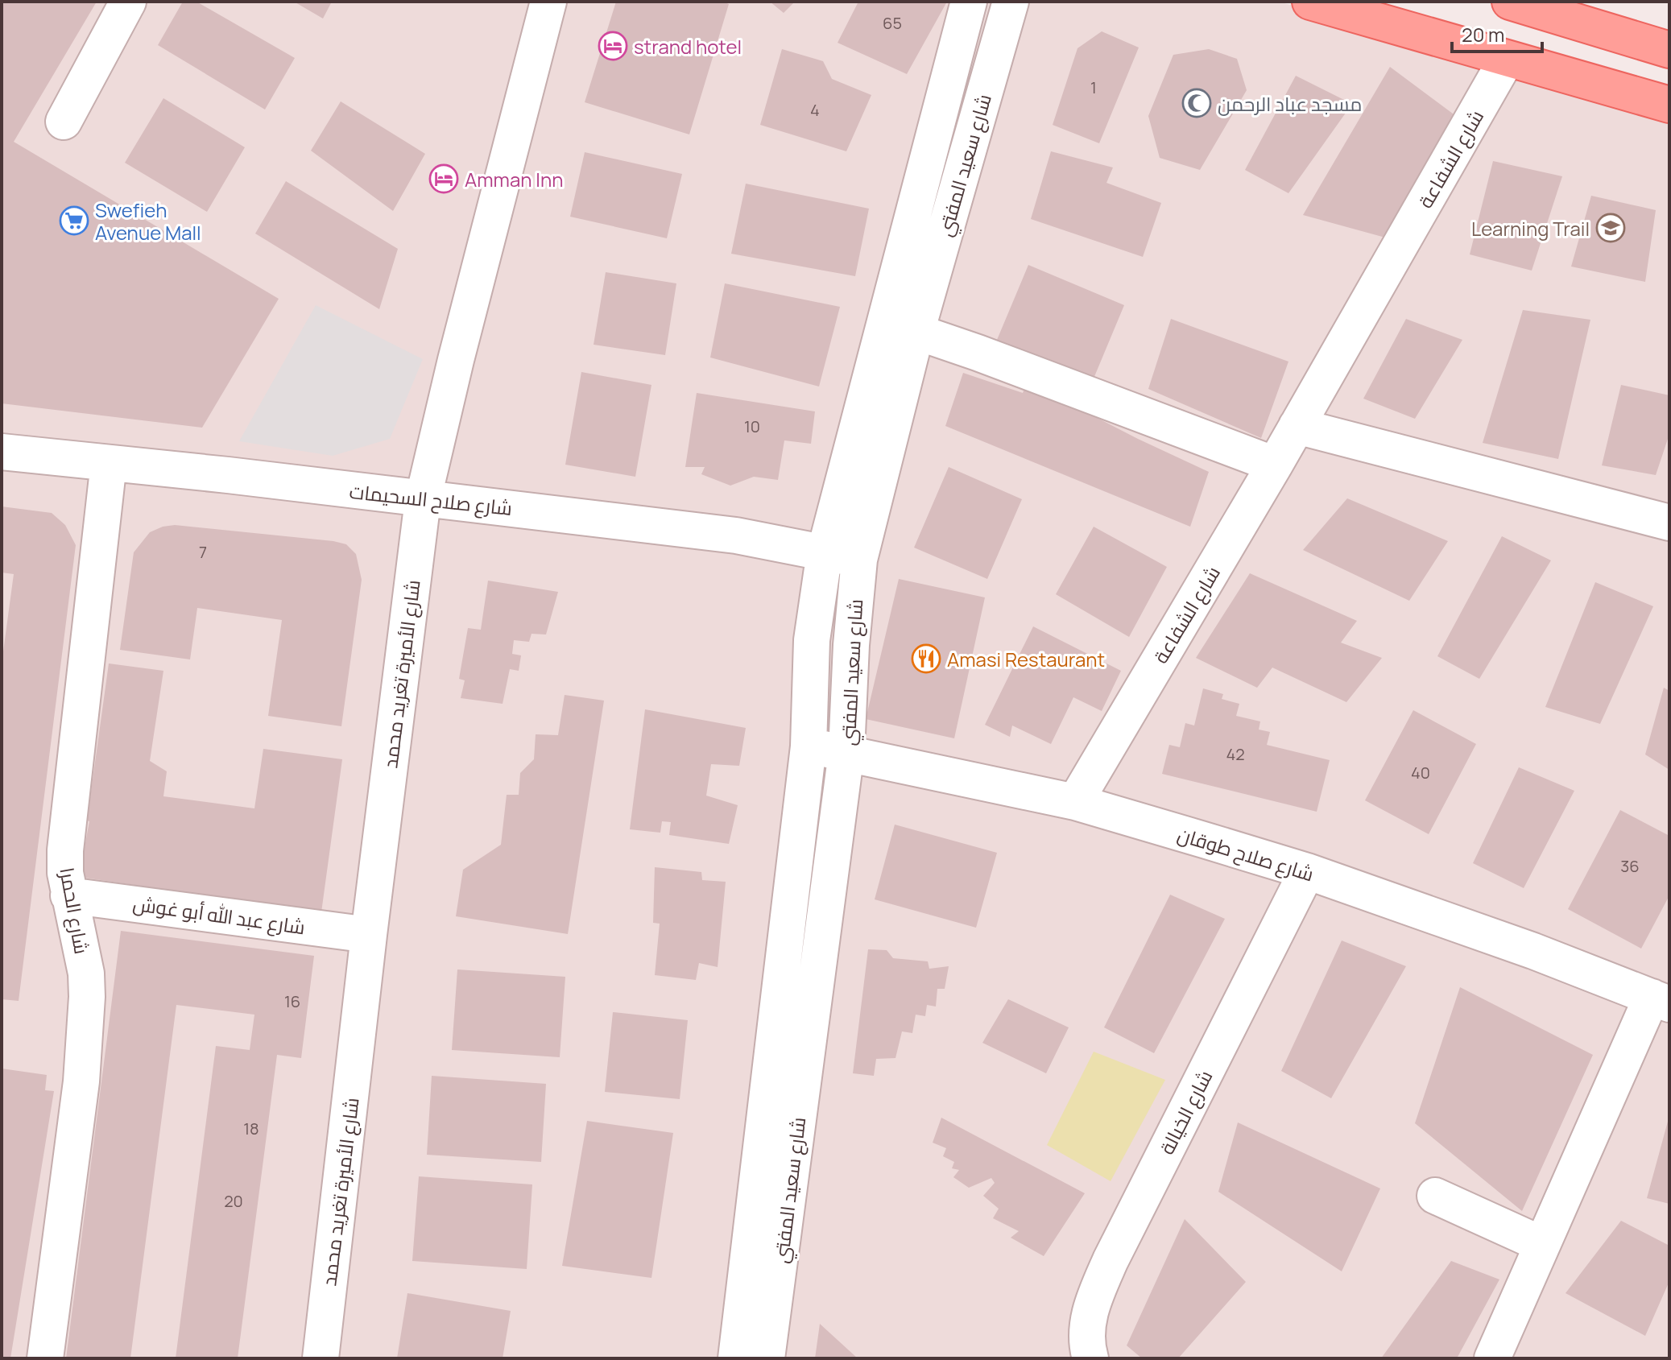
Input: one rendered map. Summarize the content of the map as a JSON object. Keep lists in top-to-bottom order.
{
  "streets": {
    "street": [
      "شارع الشفاعة",
      "شارع سعيد المفتي",
      "شارع صلاح السحيمات",
      "شارع الأميرة تغريد محمد",
      "شارع صلاح طوقان",
      "شارع الحمرا",
      "شارع عبد الله أبو غوش",
      "شارع الخيالة"
    ]
  },
  "crossings": [
    ["شارع الشفاعة", "شارع صلاح طوقان"],
    ["شارع سعيد المفتي", "شارع صلاح السحيمات"],
    ["شارع سعيد المفتي", "شارع صلاح طوقان"],
    ["شارع صلاح السحيمات", "شارع الأميرة تغريد محمد"],
    ["شارع صلاح السحيمات", "شارع الحمرا"],
    ["شارع الأميرة تغريد محمد", "شارع عبد الله أبو غوش"],
    ["شارع صلاح طوقان", "شارع الخيالة"],
    ["شارع الحمرا", "شارع عبد الله أبو غوش"]
  ],
  "places": {
    "hotel": ["strand hotel", "Amman Inn"],
    "mosque": ["مسجد عباد الرحمن"],
    "supermarket": ["Swefieh Avenue Mall"],
    "school or university": ["Learning Trail"],
    "restaurant": ["Amasi Restaurant"]
  },
  "house_numbers": [
    "65",
    "1",
    "4",
    "10",
    "7",
    "42",
    "40",
    "36",
    "16",
    "18",
    "20"
  ],
  "scale_bar": "20 m"
}
